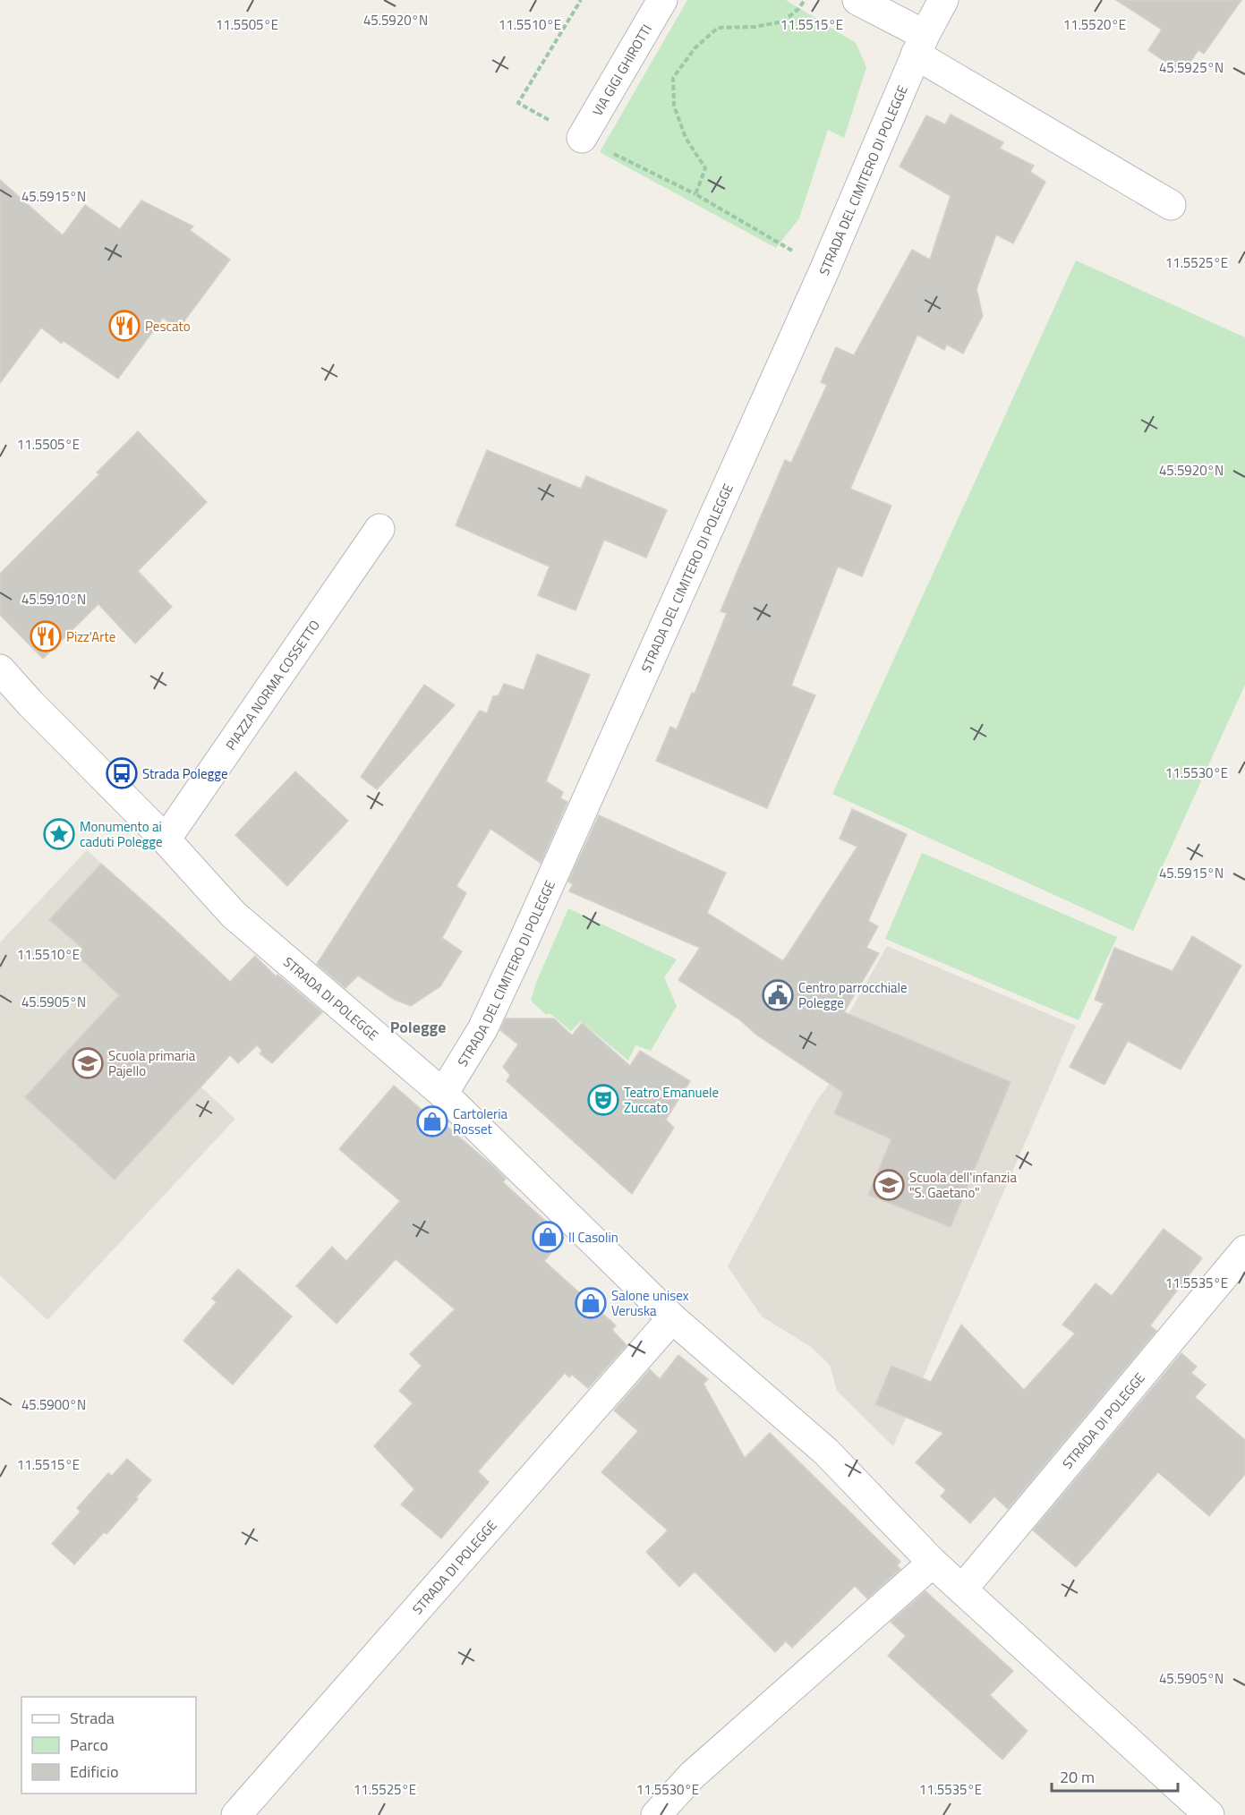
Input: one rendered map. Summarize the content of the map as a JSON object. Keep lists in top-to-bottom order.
{
  "streets": {
    "street": [
      "VIA GIGI GHIROTTI",
      "STRADA DEL CIMITERO DI POLEGGE",
      "PIAZZA NORMA COSSETTO",
      "STRADA DI POLEGGE"
    ]
  },
  "crossings": [
    ["STRADA DEL CIMITERO DI POLEGGE", "STRADA DI POLEGGE"],
    ["PIAZZA NORMA COSSETTO", "STRADA DI POLEGGE"]
  ],
  "districts": ["Polegge"],
  "places": {
    "restaurant": ["Pescato", "Pizz'Arte"],
    "bus stop": ["Strada Polegge"],
    "place": ["Monumento ai caduti Polegge"],
    "public building": ["Centro parrocchiale Polegge"],
    "school or university": ["Scuola primaria Pajello", "Scuola dell'infanzia \"S. Gaetano\""],
    "theatre": ["Teatro Emanuele Zuccato"],
    "shop": ["Cartoleria Rosset", "Il Casolin", "Salone unisex Veruska"]
  },
  "legend": ["Strada", "Parco", "Edificio"],
  "scale_bar": "20 m",
  "coordinates": [
    "45.5920°N",
    "11.5505°E",
    "11.5510°E",
    "11.5515°E",
    "11.5520°E",
    "45.5925°N",
    "45.5915°N",
    "11.5525°E",
    "45.5910°N",
    "11.5530°E",
    "45.5905°N",
    "11.5535°E",
    "45.5900°N"
  ]
}
